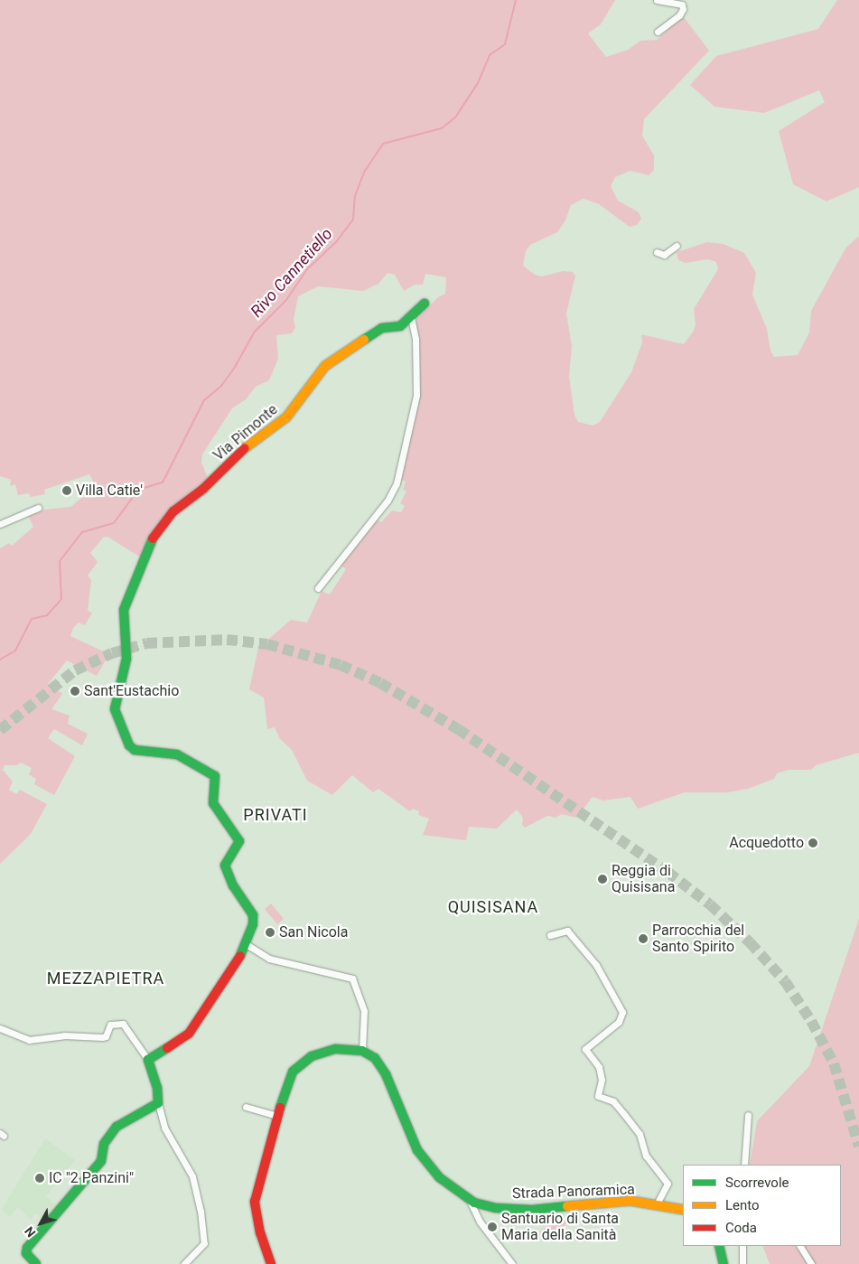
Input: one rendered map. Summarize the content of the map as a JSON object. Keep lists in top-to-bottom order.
{
  "streets": {
    "street": ["Via Pimonte", "Strada Panoramica"]
  },
  "districts": ["PRIVATI", "QUISISANA", "MEZZAPIETRA"],
  "water": ["Rivo Cannetiello"],
  "places": [
    "Villa Catie'",
    "Sant'Eustachio",
    "Acquedotto",
    "Reggia di Quisisana",
    "San Nicola",
    "Parrocchia del Santo Spirito",
    "IC \"2 Panzini\"",
    "Santuario di Santa Maria della Sanità"
  ],
  "legend": ["Scorrevole", "Lento", "Coda"],
  "north": "bottom left"
}
